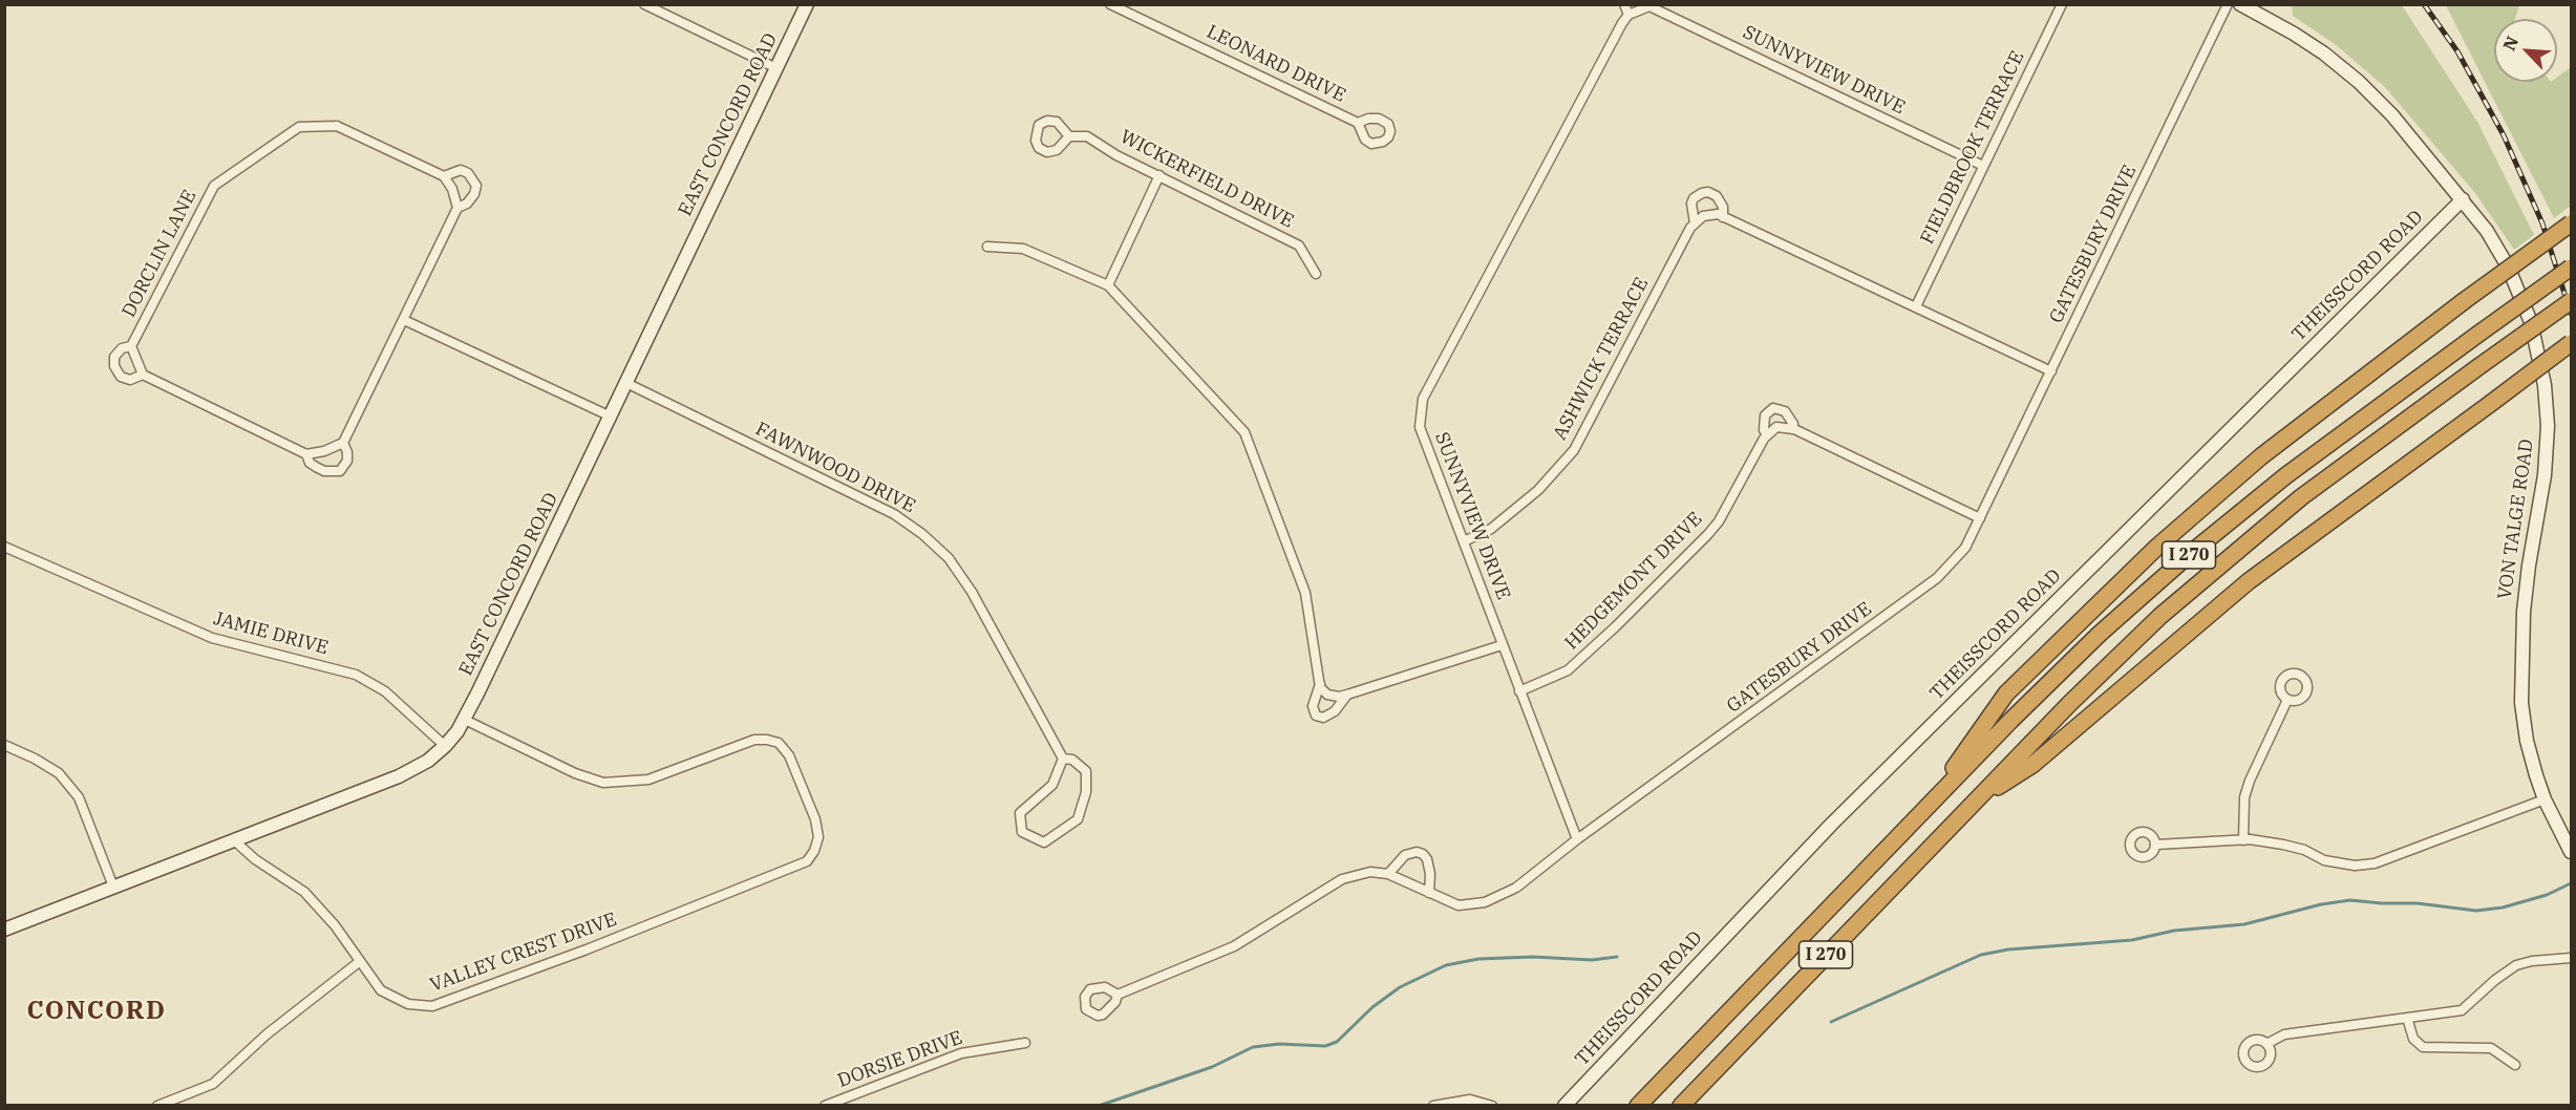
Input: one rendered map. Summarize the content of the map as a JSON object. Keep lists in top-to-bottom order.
{
  "streets": {
    "highway": ["I 270"],
    "street": [
      "LEONARD DRIVE",
      "SUNNYVIEW DRIVE",
      "EAST CONCORD ROAD",
      "FIELDBROOK TERRACE",
      "WICKERFIELD DRIVE",
      "GATESBURY DRIVE",
      "DORCLIN LANE",
      "THEISSCORD ROAD",
      "ASHWICK TERRACE",
      "FAWNWOOD DRIVE",
      "VON TALGE ROAD",
      "HEDGEMONT DRIVE",
      "JAMIE DRIVE",
      "VALLEY CREST DRIVE",
      "DORSIE DRIVE"
    ]
  },
  "crossings": [
    ["SUNNYVIEW DRIVE", "FIELDBROOK TERRACE"],
    ["SUNNYVIEW DRIVE", "GATESBURY DRIVE"],
    ["SUNNYVIEW DRIVE", "ASHWICK TERRACE"],
    ["SUNNYVIEW DRIVE", "HEDGEMONT DRIVE"],
    ["EAST CONCORD ROAD", "FAWNWOOD DRIVE"],
    ["EAST CONCORD ROAD", "JAMIE DRIVE"],
    ["EAST CONCORD ROAD", "VALLEY CREST DRIVE"],
    ["GATESBURY DRIVE", "HEDGEMONT DRIVE"],
    ["THEISSCORD ROAD", "VON TALGE ROAD"]
  ],
  "districts": ["CONCORD"],
  "north": "top left"
}
